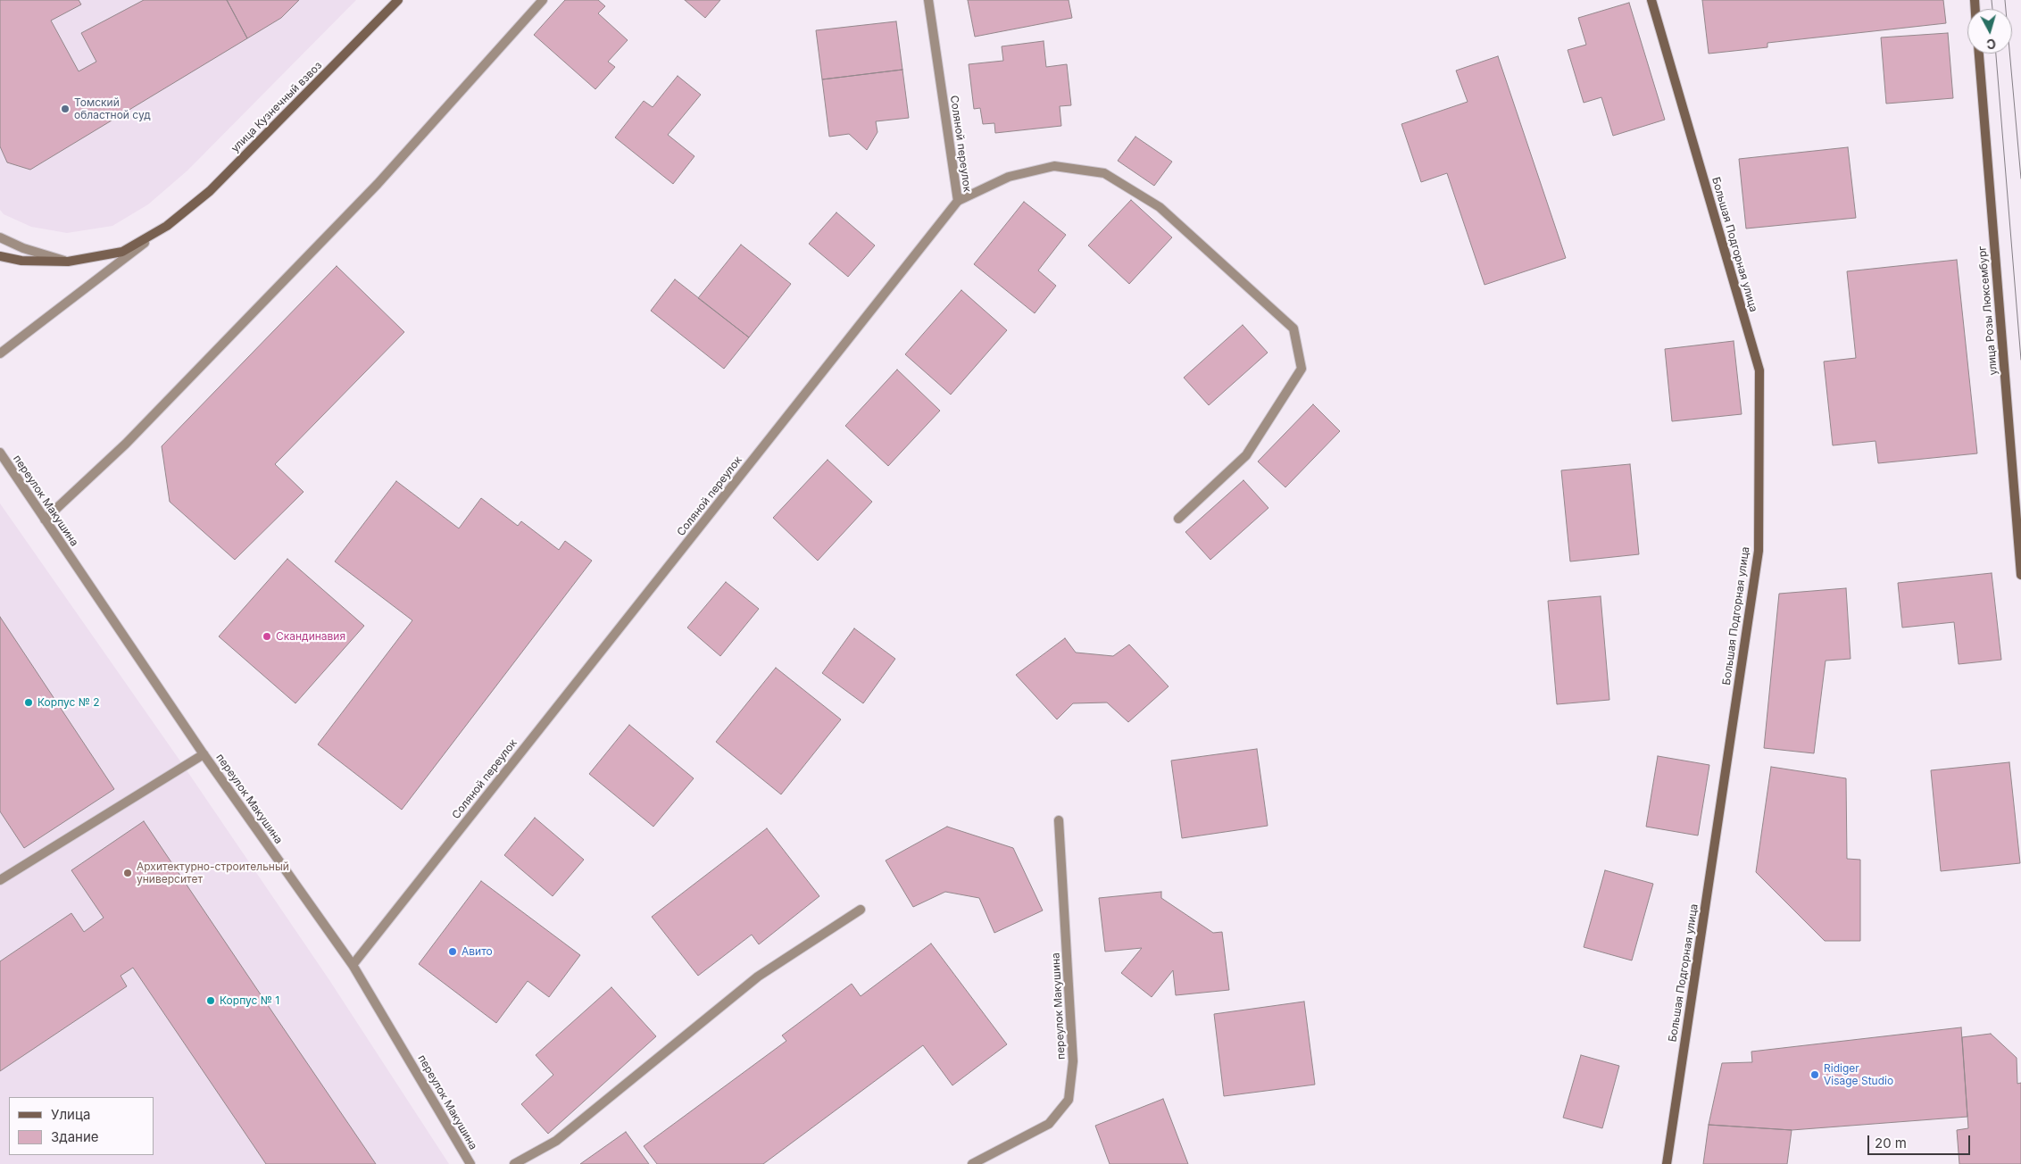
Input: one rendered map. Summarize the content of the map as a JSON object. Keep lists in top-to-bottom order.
{
  "streets": {
    "street": [
      "улица Кузнечный взвоз",
      "Соляной переулок",
      "Большая Подгорная улица",
      "улица Розы Люксембург",
      "переулок Макушина"
    ]
  },
  "crossings": [
    ["Соляной переулок", "переулок Макушина"]
  ],
  "places": [
    "Томский областной суд",
    "Скандинавия",
    "Корпус № 2",
    "Архитектурно-строительный университет",
    "Авито",
    "Корпус № 1",
    "Ridiger Visage Studio"
  ],
  "legend": ["Улица", "Здание"],
  "scale_bar": "20 m",
  "north": "bottom"
}
